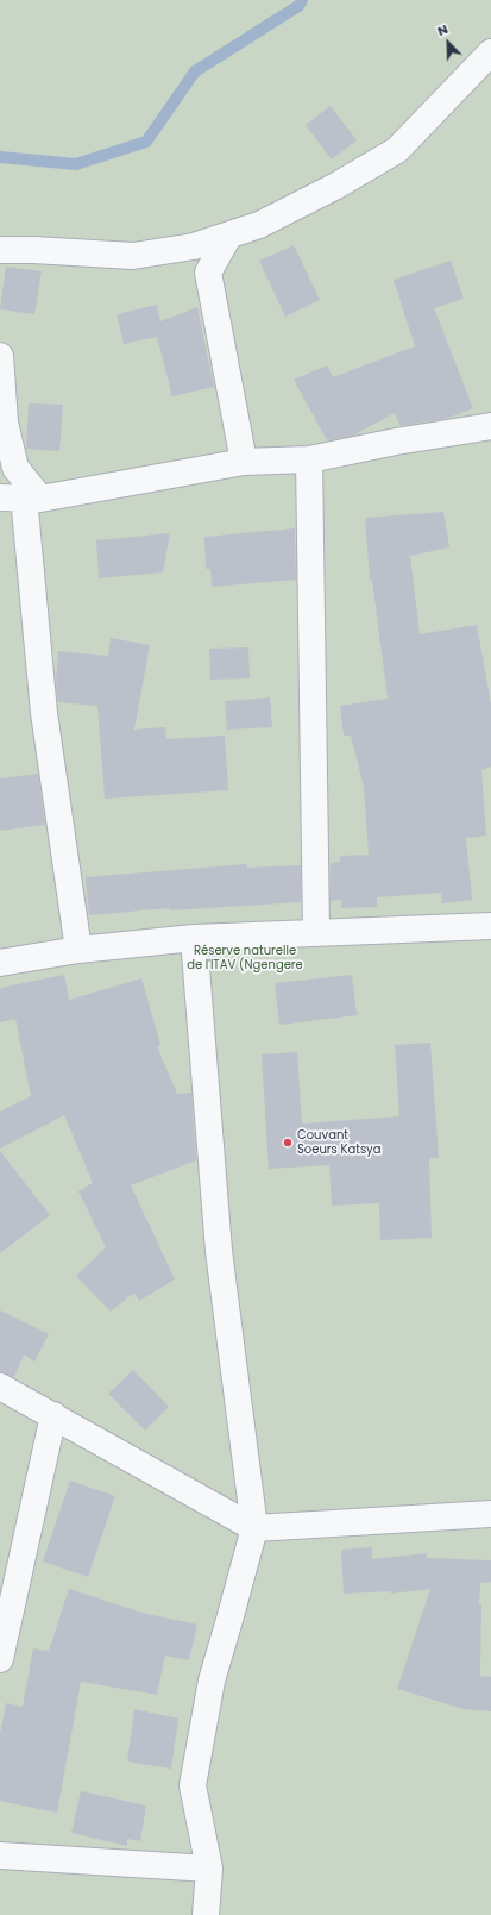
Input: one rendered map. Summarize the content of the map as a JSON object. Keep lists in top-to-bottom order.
{
  "parks": ["Réserve naturelle de l'ITAV (Ngengere"],
  "places": ["Couvant Soeurs Katsya"],
  "north": "top left"
}
